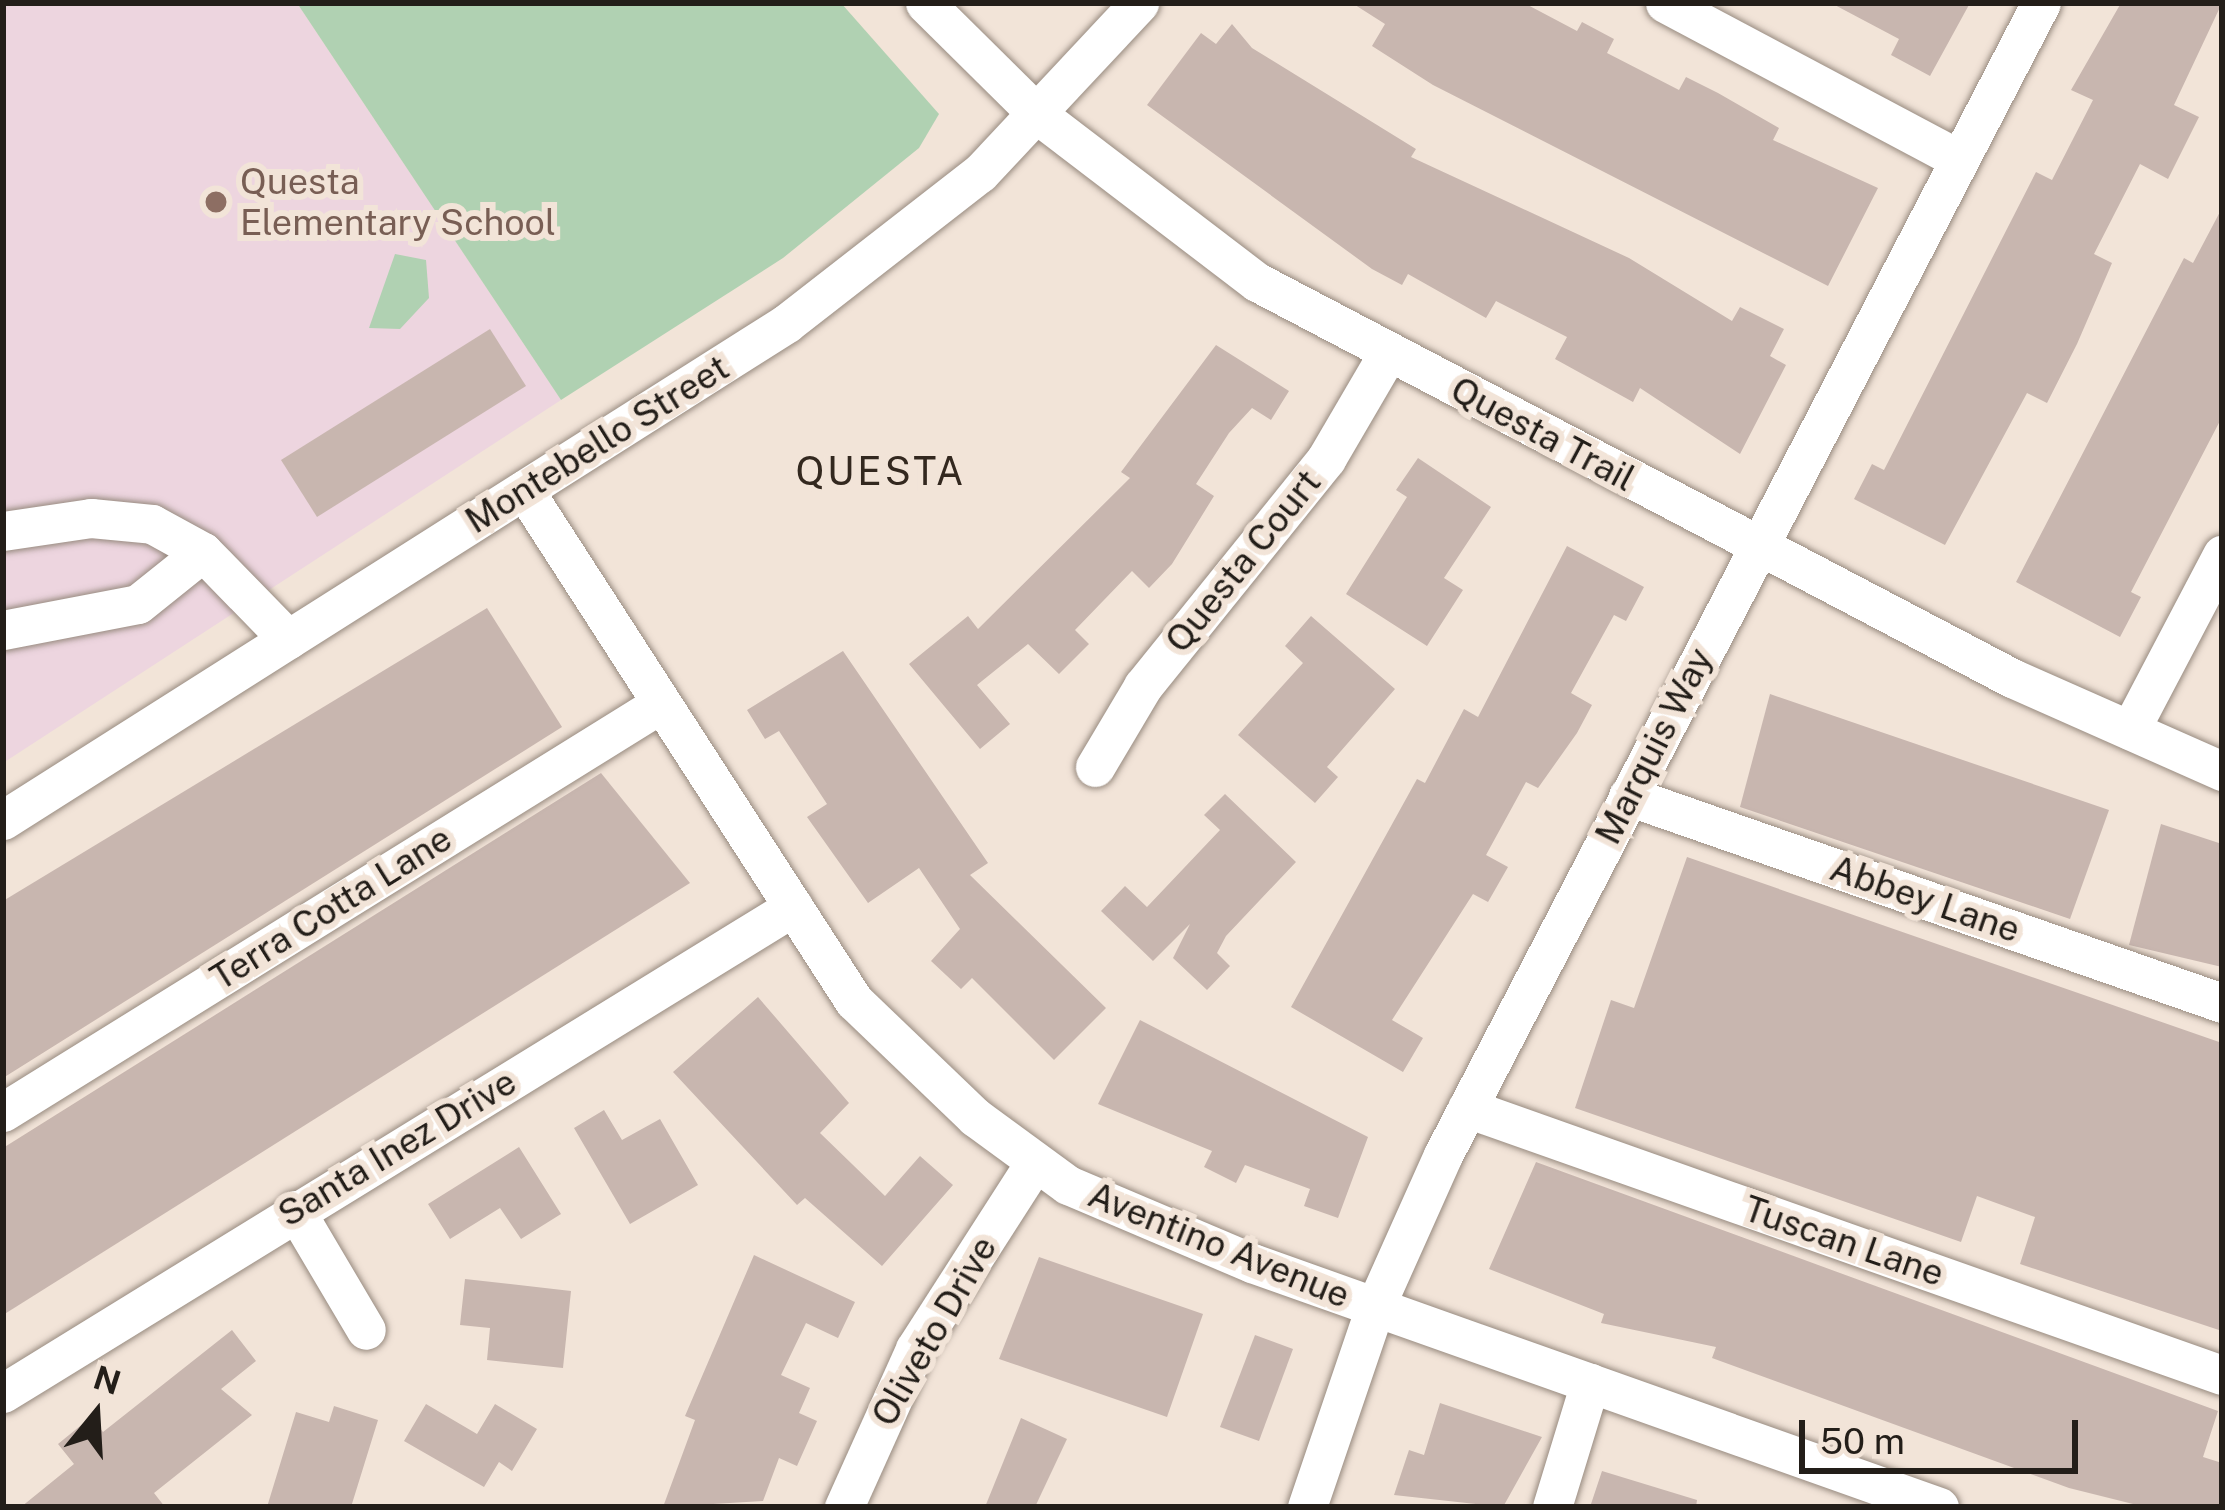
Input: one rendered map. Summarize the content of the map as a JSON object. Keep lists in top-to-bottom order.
{
  "streets": {
    "street": [
      "Questa Trail",
      "Montebello Street",
      "Questa Court",
      "Marquis Way",
      "Abbey Lane",
      "Terra Cotta Lane",
      "Santa Inez Drive",
      "Tuscan Lane",
      "Aventino Avenue",
      "Oliveto Drive"
    ]
  },
  "crossings": [
    ["Questa Trail", "Montebello Street"],
    ["Questa Trail", "Questa Court"],
    ["Questa Trail", "Marquis Way"],
    ["Montebello Street", "Aventino Avenue"],
    ["Marquis Way", "Abbey Lane"],
    ["Marquis Way", "Tuscan Lane"],
    ["Marquis Way", "Aventino Avenue"],
    ["Terra Cotta Lane", "Aventino Avenue"],
    ["Santa Inez Drive", "Aventino Avenue"],
    ["Aventino Avenue", "Oliveto Drive"]
  ],
  "districts": ["QUESTA"],
  "places": ["Questa Elementary School"],
  "scale_bar": "50 m",
  "north": "top"
}
